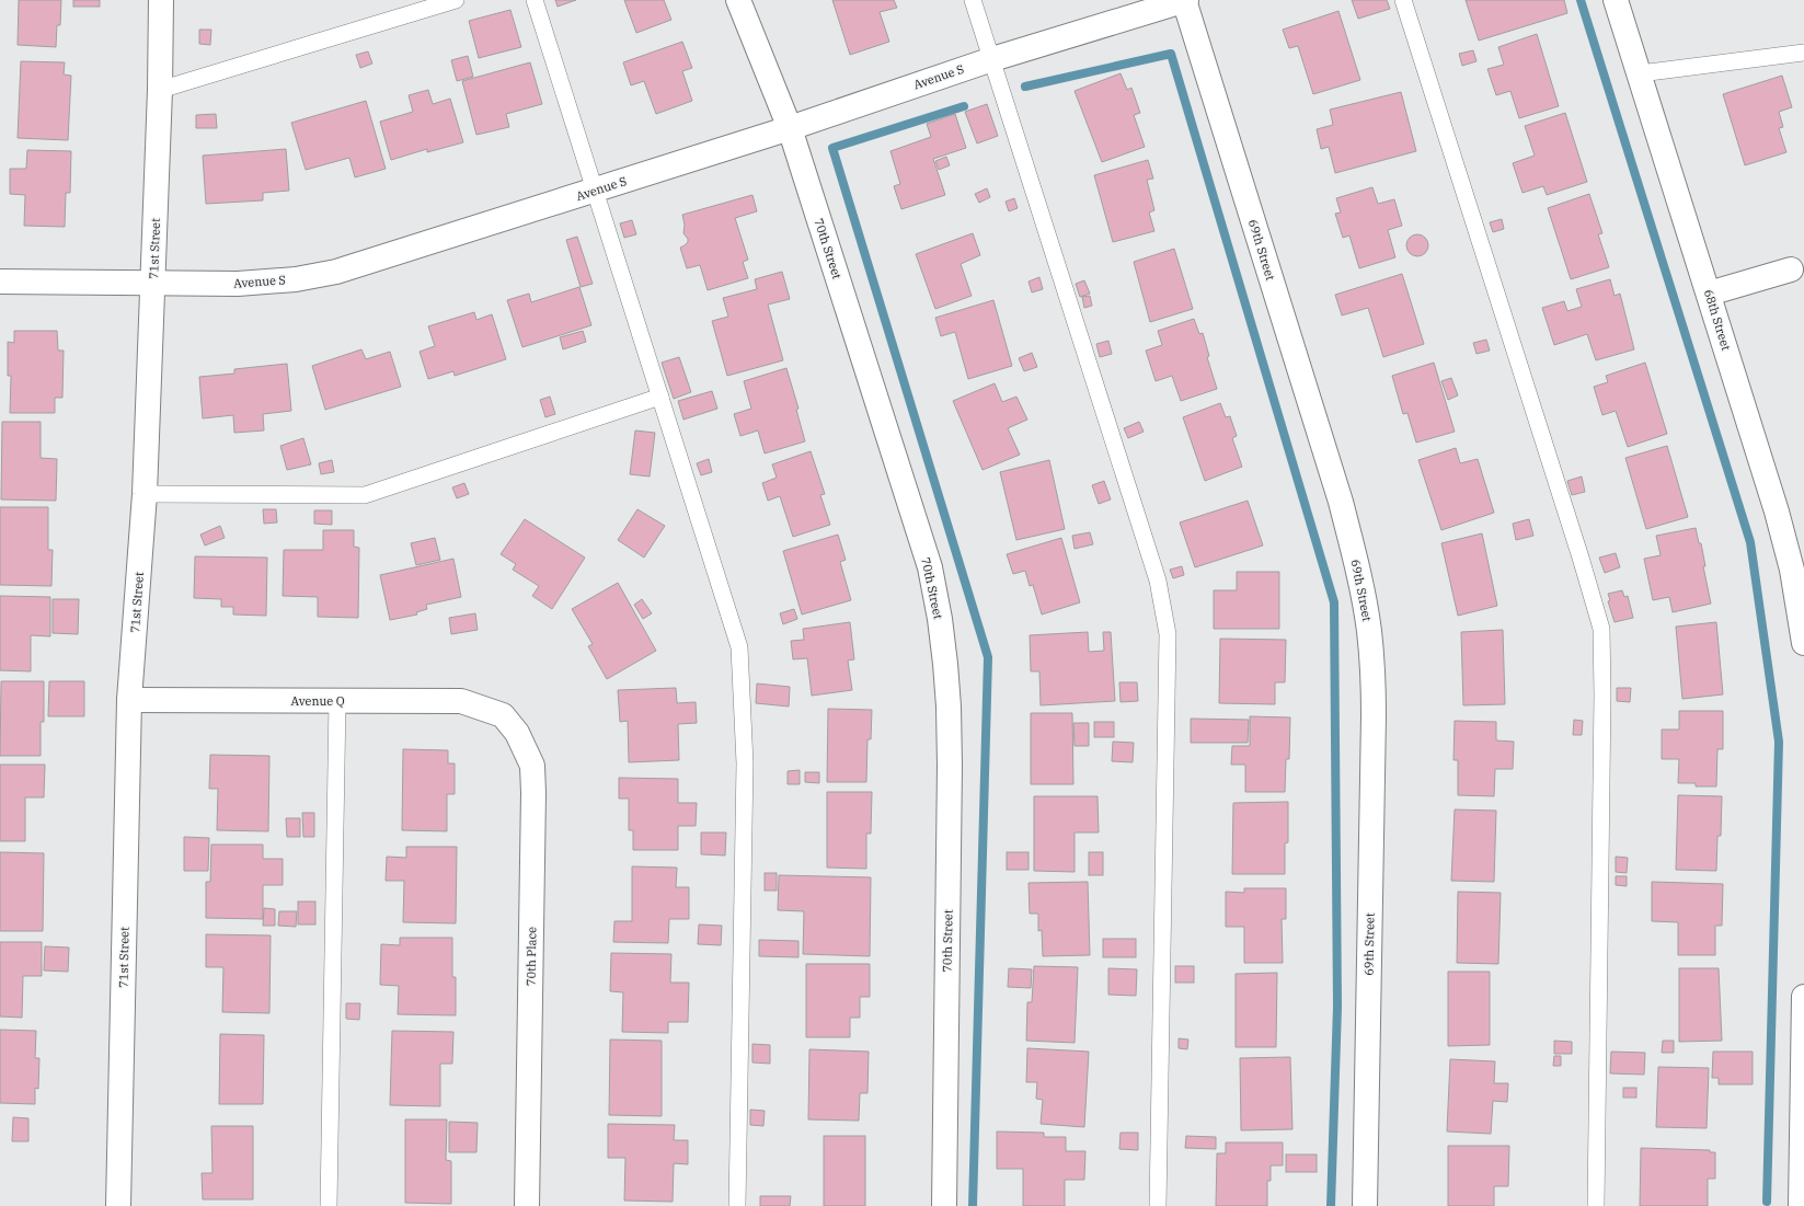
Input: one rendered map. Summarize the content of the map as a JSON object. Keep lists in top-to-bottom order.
{
  "streets": {
    "street": [
      "Avenue S",
      "71st Street",
      "70th Street",
      "69th Street",
      "68th Street",
      "Avenue Q",
      "70th Place"
    ]
  },
  "crossings": [
    ["Avenue S", "71st Street"],
    ["Avenue S", "70th Street"],
    ["Avenue S", "69th Street"],
    ["71st Street", "Avenue Q"],
    ["Avenue Q", "70th Place"]
  ]
}
